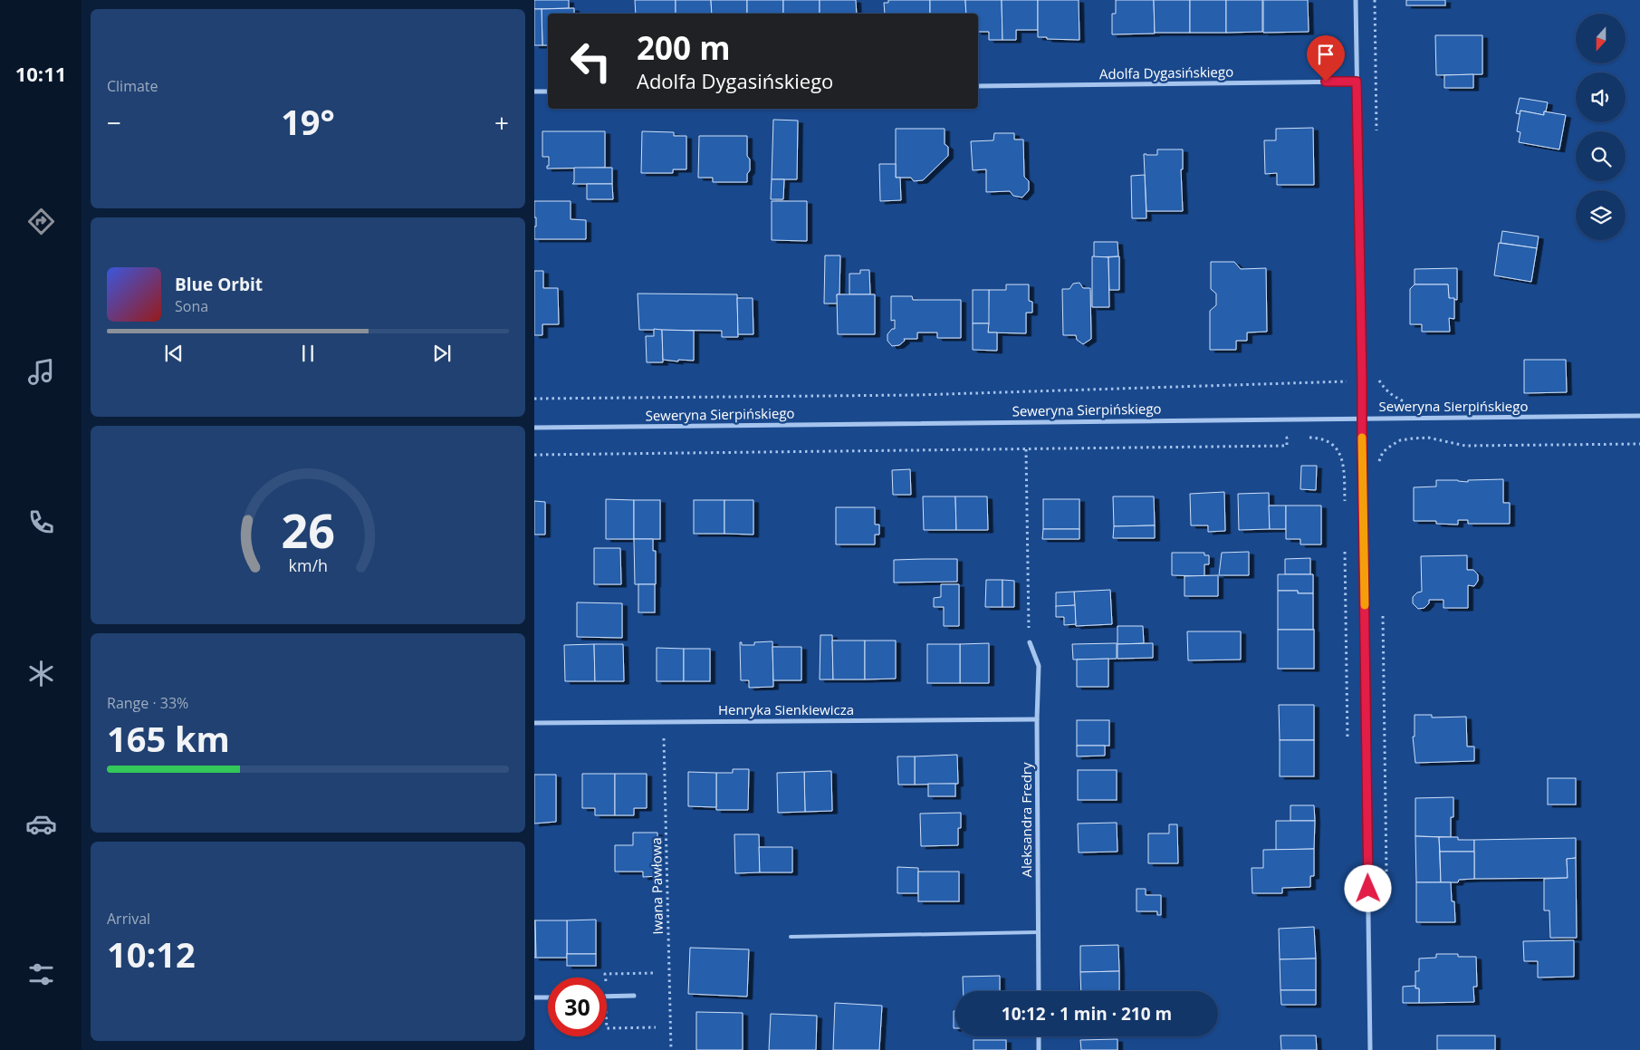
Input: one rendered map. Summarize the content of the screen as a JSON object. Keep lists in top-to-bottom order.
{
  "streets": {
    "street": [
      "Adolfa Dygasińskiego",
      "Seweryna Sierpińskiego",
      "Henryka Sienkiewicza",
      "Aleksandra Fredry"
    ],
    "path": ["Iwana Pawłowa"]
  },
  "crossings": [
    ["Henryka Sienkiewicza", "Aleksandra Fredry"],
    ["Henryka Sienkiewicza", "Iwana Pawłowa"]
  ],
  "north": "bottom",
  "page": {
    "tabs": "10:11",
    "tile": [
      "Climate",
      ["Range · 33%", "165 km"],
      ["Arrival", "10:12"]
    ],
    "turn": ["200 m", "Adolfa Dygasińskiego"],
    "heat": ["−", "19°", "+"],
    "song": ["Blue Orbit", "Sona"],
    "limit": "30",
    "trip": "10:12 · 1 min · 210 m",
    "gauge": ["26", "km/h"]
  }
}
